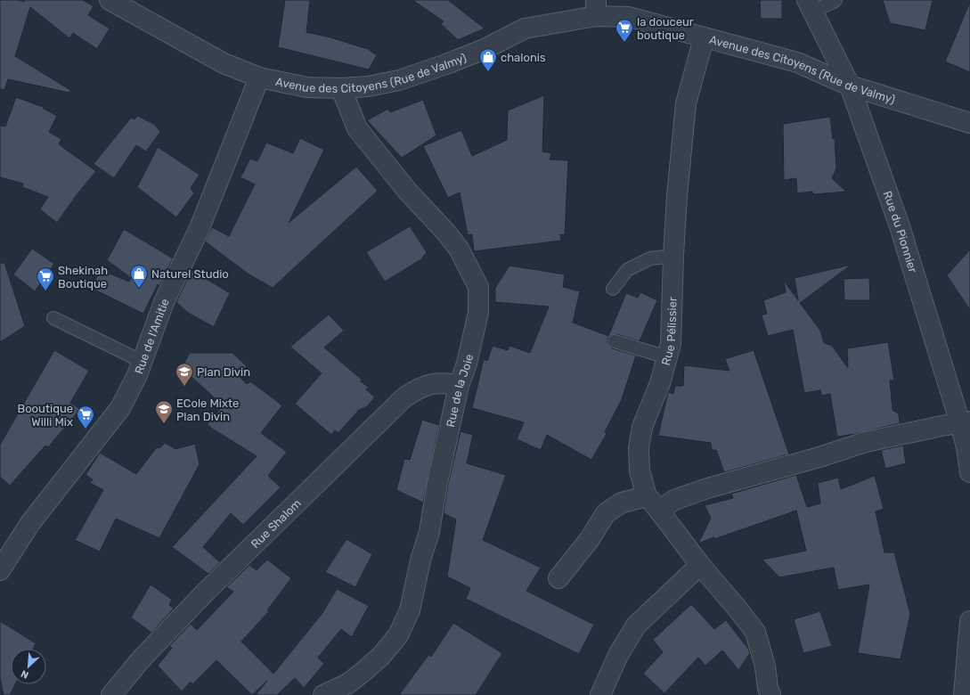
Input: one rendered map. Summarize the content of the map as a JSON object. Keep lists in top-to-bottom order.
{
  "streets": {
    "street": [
      "Avenue des Citoyens (Rue de Valmy)",
      "Rue du Pionnier",
      "Rue Pélissier",
      "Rue de l'Amitie",
      "Rue de la Joie",
      "Rue Shalom"
    ]
  },
  "crossings": [
    ["Avenue des Citoyens (Rue de Valmy)", "Rue du Pionnier"],
    ["Avenue des Citoyens (Rue de Valmy)", "Rue Pélissier"],
    ["Avenue des Citoyens (Rue de Valmy)", "Rue de l'Amitie"],
    ["Avenue des Citoyens (Rue de Valmy)", "Rue de la Joie"],
    ["Rue de la Joie", "Rue Shalom"]
  ],
  "places": {
    "supermarket": ["la douceur boutique", "Shekinah Boutique", "Booutique Willi Mix"],
    "shop": ["chalonis", "Naturel Studio"],
    "school or university": ["Plan Divin", "ECole Mixte Plan Divin"]
  },
  "north": "bottom left"
}
